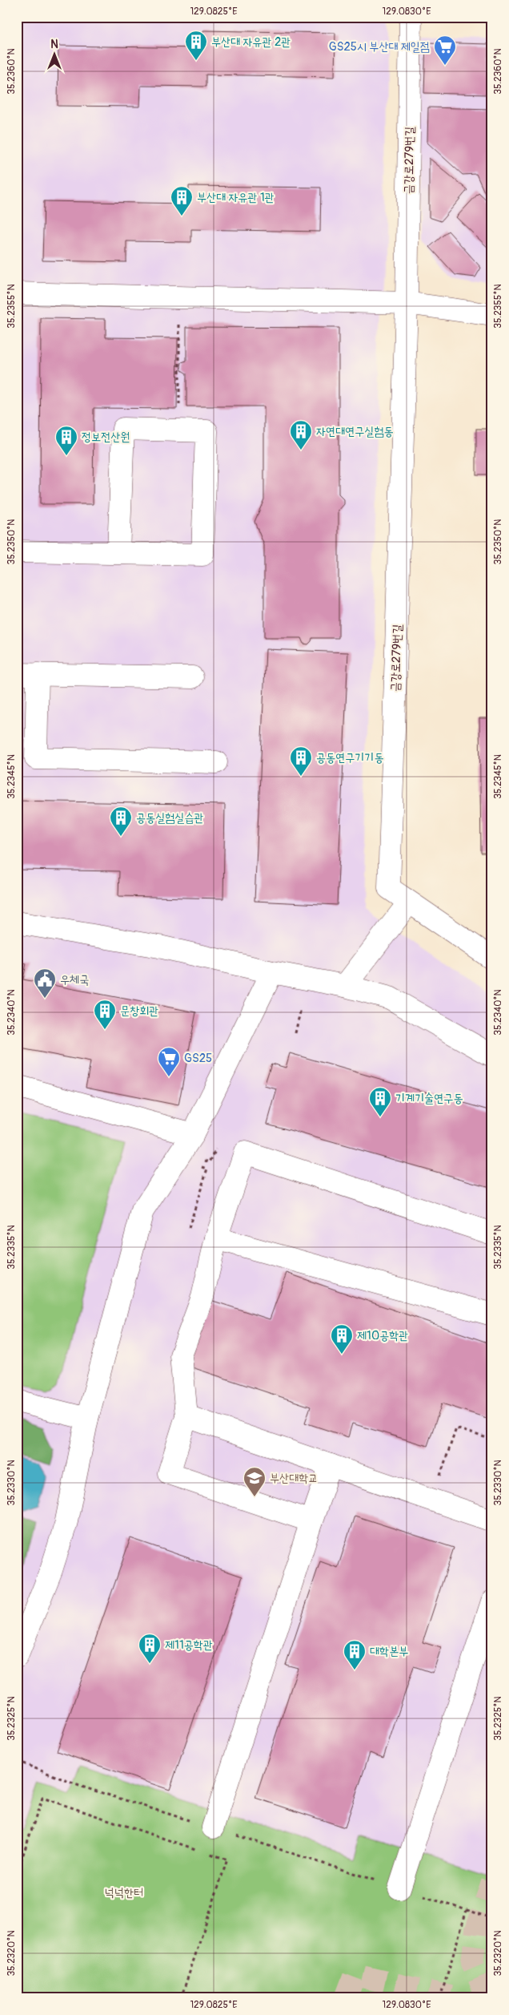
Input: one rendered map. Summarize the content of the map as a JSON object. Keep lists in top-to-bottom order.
{
  "streets": {
    "street": ["금강로279번길"]
  },
  "parks": ["넉넉한터"],
  "places": {
    "building": [
      "부산대 자유관 2관",
      "부산대 자유관 1관",
      "자연대연구실험동",
      "정보전산원",
      "공동연구기기동",
      "공동실험실습관",
      "문창회관",
      "기계기술연구동",
      "제10공학관",
      "제11공학관",
      "대학본부"
    ],
    "supermarket": ["GS25시 부산대 제일점", "GS25"],
    "public building": ["우체국"],
    "school or university": ["부산대학교"]
  },
  "north": "top",
  "coordinates": [
    "129.0825°E",
    "129.0830°E",
    "35.2360°N",
    "35.2355°N",
    "35.2350°N",
    "35.2345°N",
    "35.2340°N",
    "35.2335°N",
    "35.2330°N",
    "35.2325°N",
    "35.2320°N"
  ]
}
